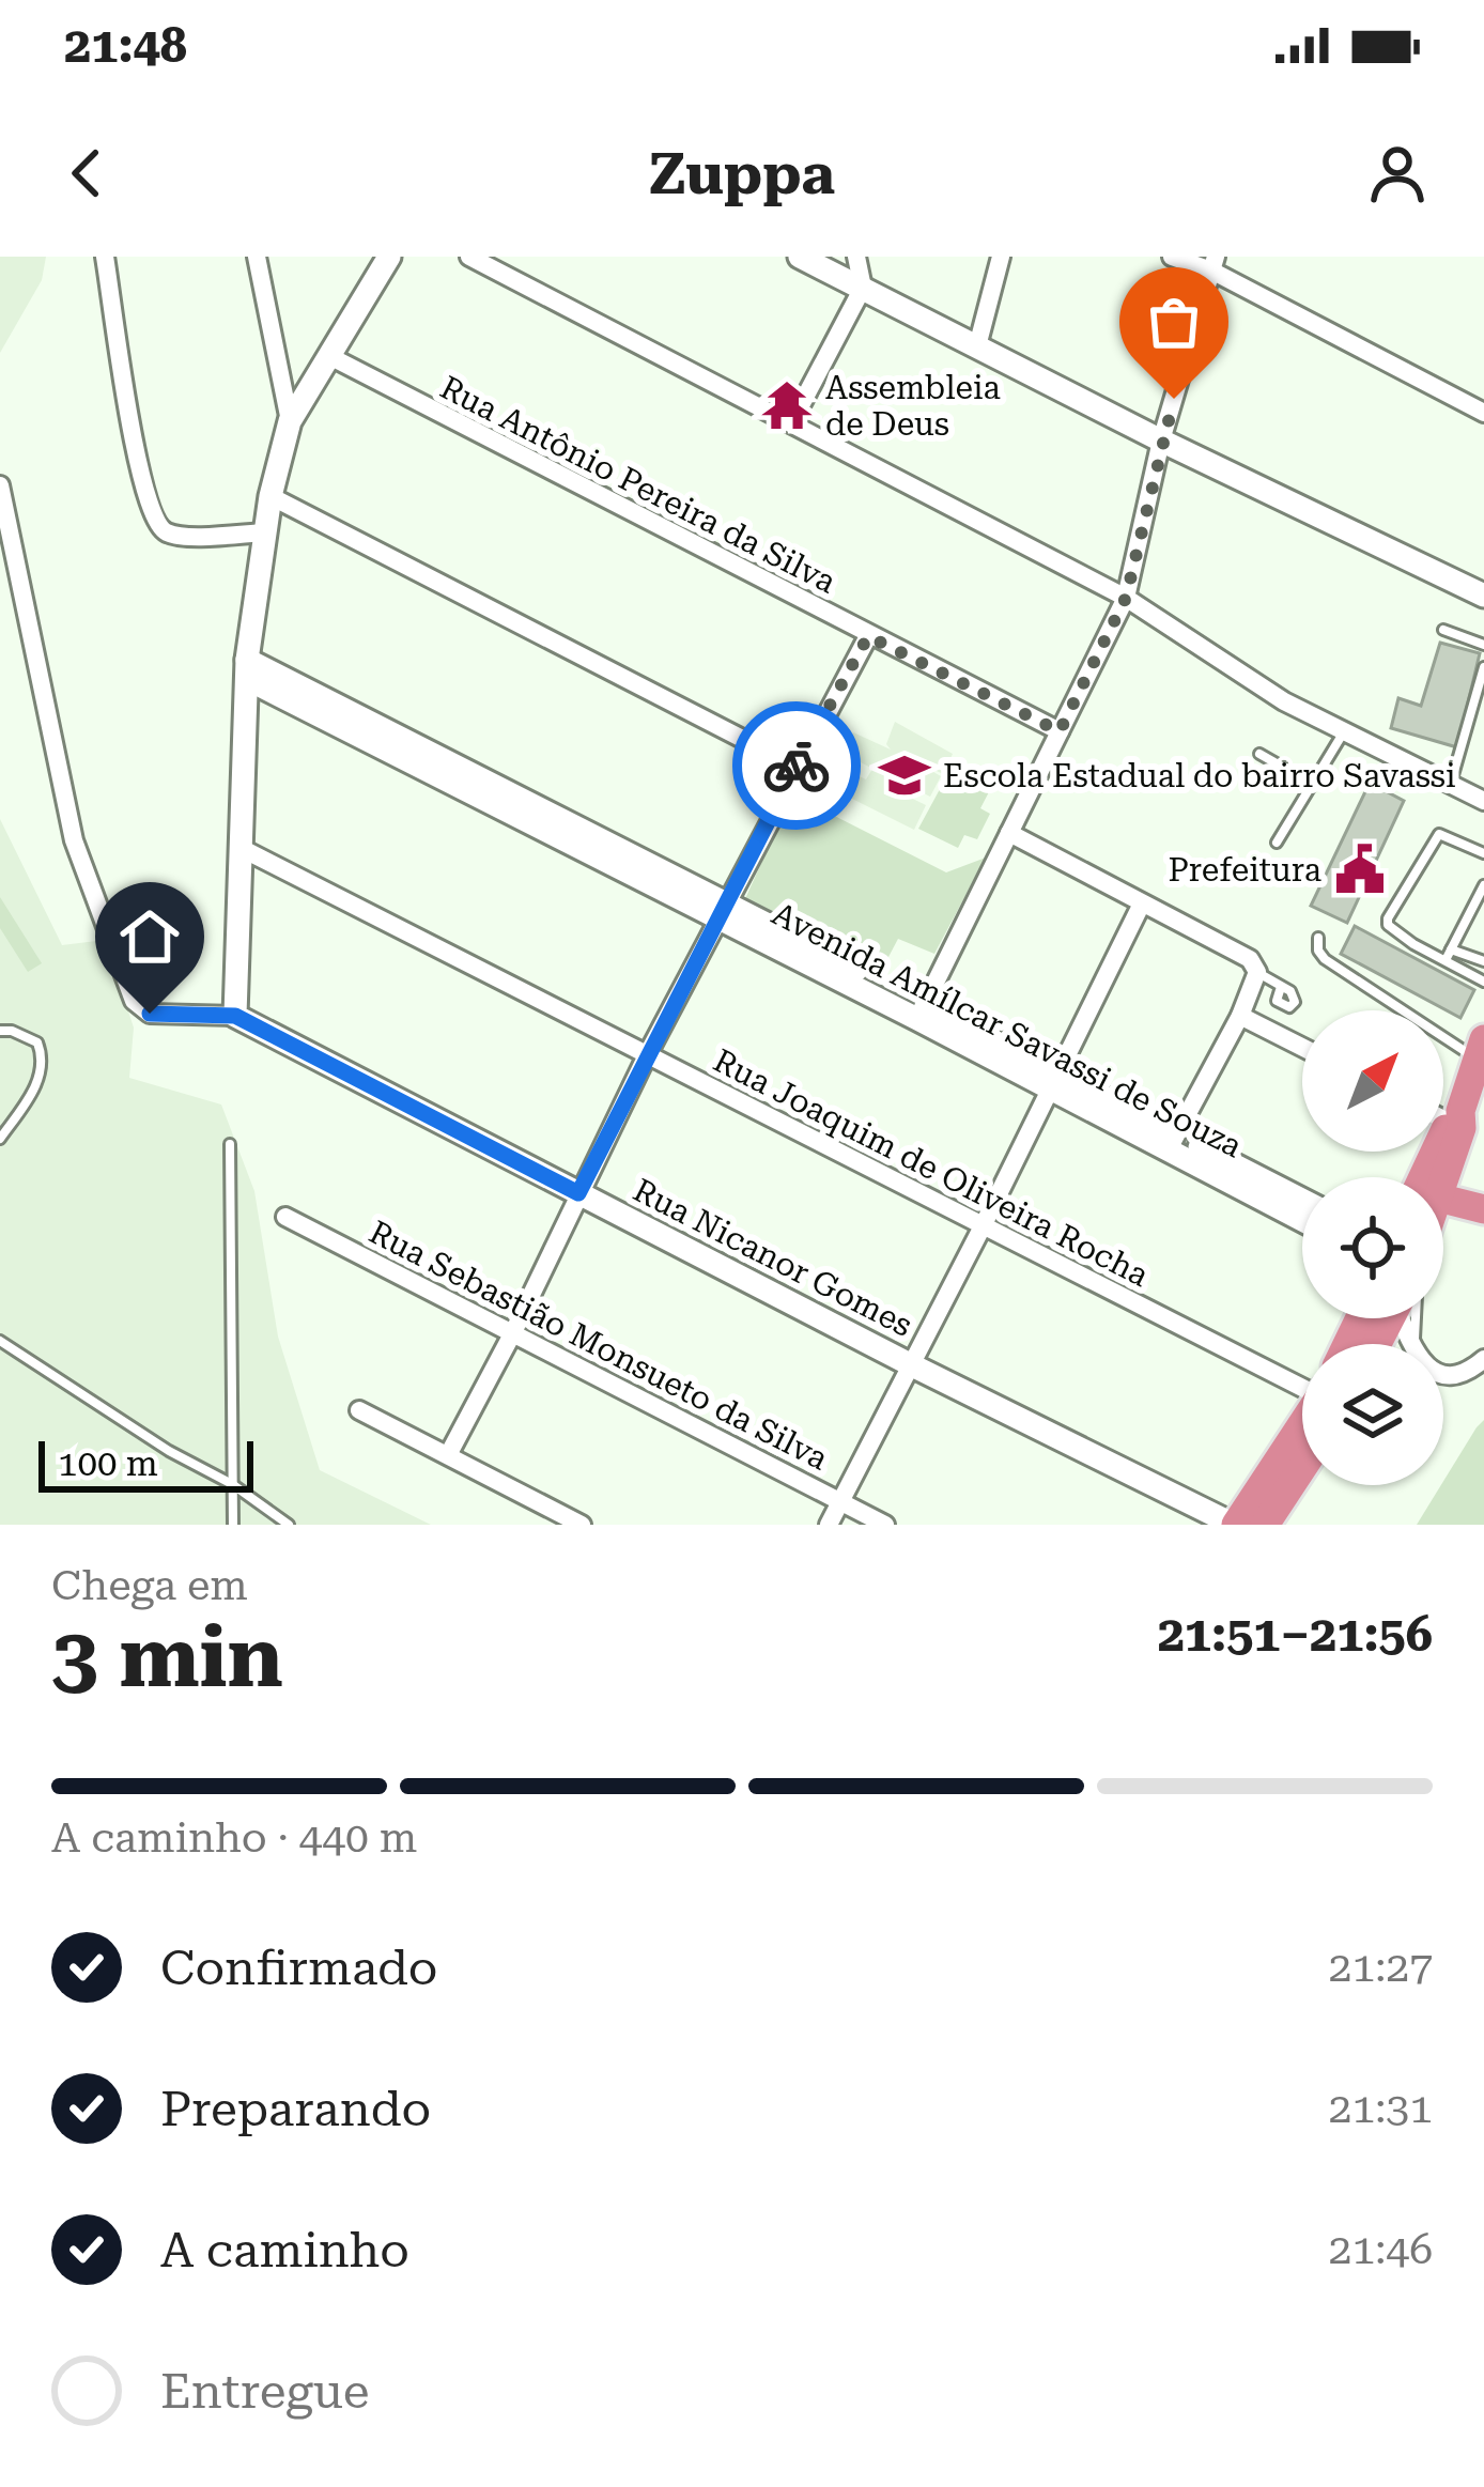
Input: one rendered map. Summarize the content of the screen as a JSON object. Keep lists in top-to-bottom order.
{
  "streets": {
    "street": [
      "Rua Antônio Pereira da Silva",
      "Avenida Amílcar Savassi de Souza",
      "Rua Joaquim de Oliveira Rocha",
      "Rua Nicanor Gomes",
      "Rua Sebastião Monsueto da Silva"
    ]
  },
  "places": {
    "temple": ["Assembleia de Deus"],
    "school or university": ["Escola Estadual do bairro Savassi"],
    "public building": ["Prefeitura"]
  },
  "scale_bar": "100 m",
  "north": "top right",
  "page": {
    "status": "21:48",
    "header": "Zuppa",
    "scale": "100 m",
    "heading": ["3 min", "Chega em", "21:51–21:56"],
    "bar": "A caminho · 440 m",
    "list": [
      ["Confirmado", "21:27"],
      ["Preparando", "21:31"],
      ["A caminho", "21:46"],
      "Entregue"
    ]
  }
}
